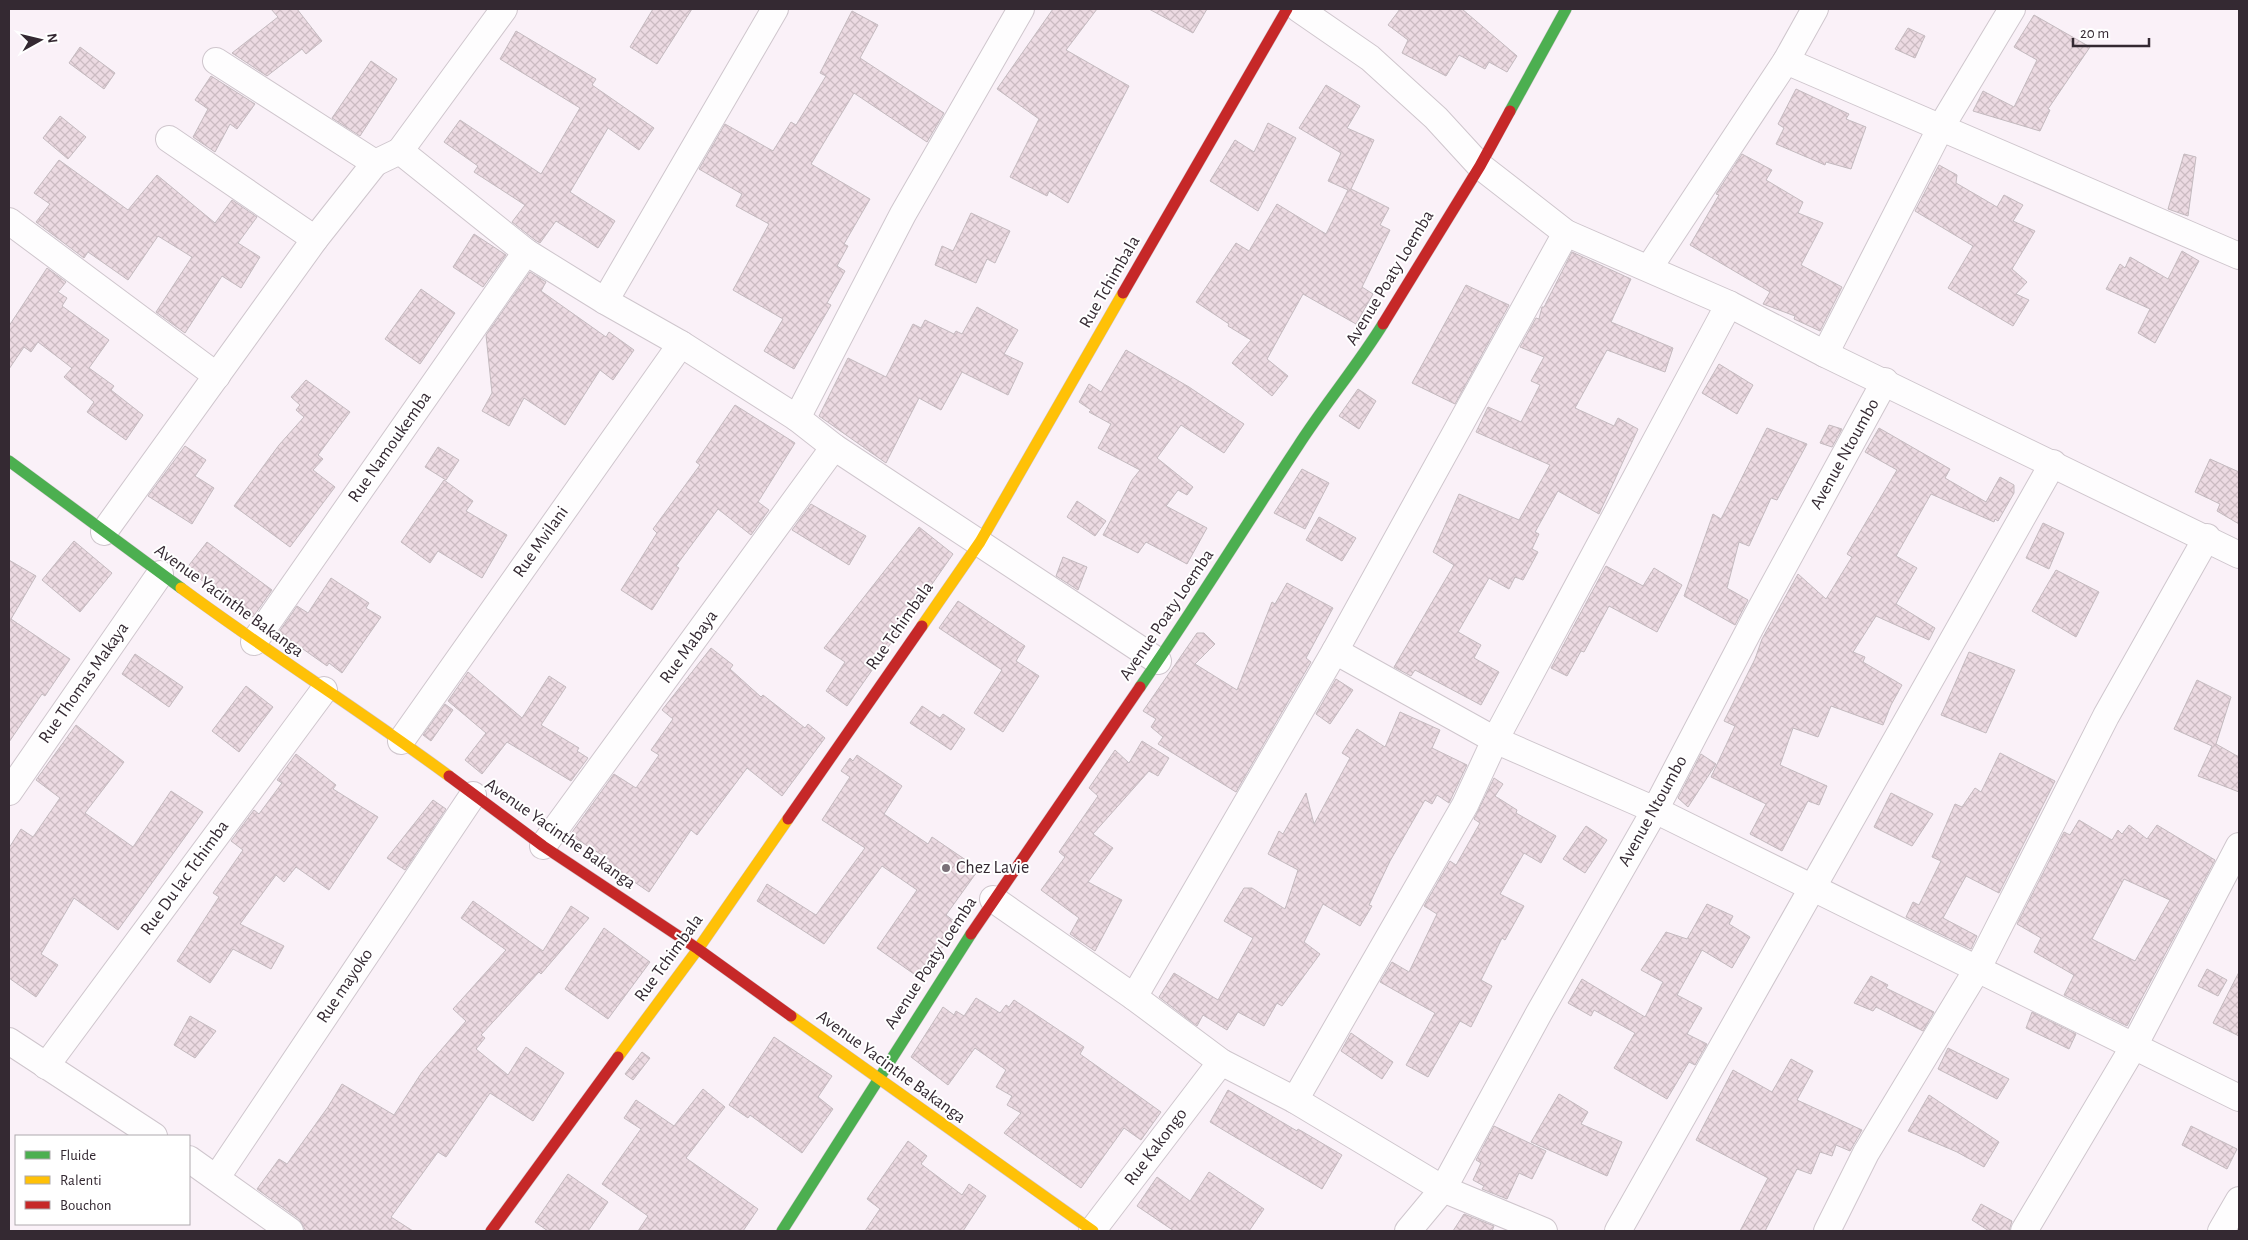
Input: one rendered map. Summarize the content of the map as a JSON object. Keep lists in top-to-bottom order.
{
  "streets": {
    "street": [
      "Avenue Poaty Loemba",
      "Rue Tchimbala",
      "Rue Namoukemba",
      "Avenue Ntoumbo",
      "Rue Mvilani",
      "Avenue Yacinthe Bakanga",
      "Rue Mabaya",
      "Rue Thomas Makaya",
      "Rue Du lac Tchimba",
      "Rue mayoko",
      "Rue Kakongo"
    ]
  },
  "crossings": [
    ["Avenue Poaty Loemba", "Avenue Yacinthe Bakanga"],
    ["Rue Tchimbala", "Avenue Yacinthe Bakanga"],
    ["Rue Namoukemba", "Avenue Yacinthe Bakanga"],
    ["Rue Mvilani", "Avenue Yacinthe Bakanga"],
    ["Avenue Yacinthe Bakanga", "Rue Mabaya"],
    ["Avenue Yacinthe Bakanga", "Rue Thomas Makaya"],
    ["Avenue Yacinthe Bakanga", "Rue Du lac Tchimba"],
    ["Avenue Yacinthe Bakanga", "Rue mayoko"],
    ["Avenue Yacinthe Bakanga", "Rue Kakongo"]
  ],
  "places": ["Chez Lavie"],
  "legend": ["Fluide", "Ralenti", "Bouchon"],
  "scale_bar": "20 m",
  "north": "right"
}
